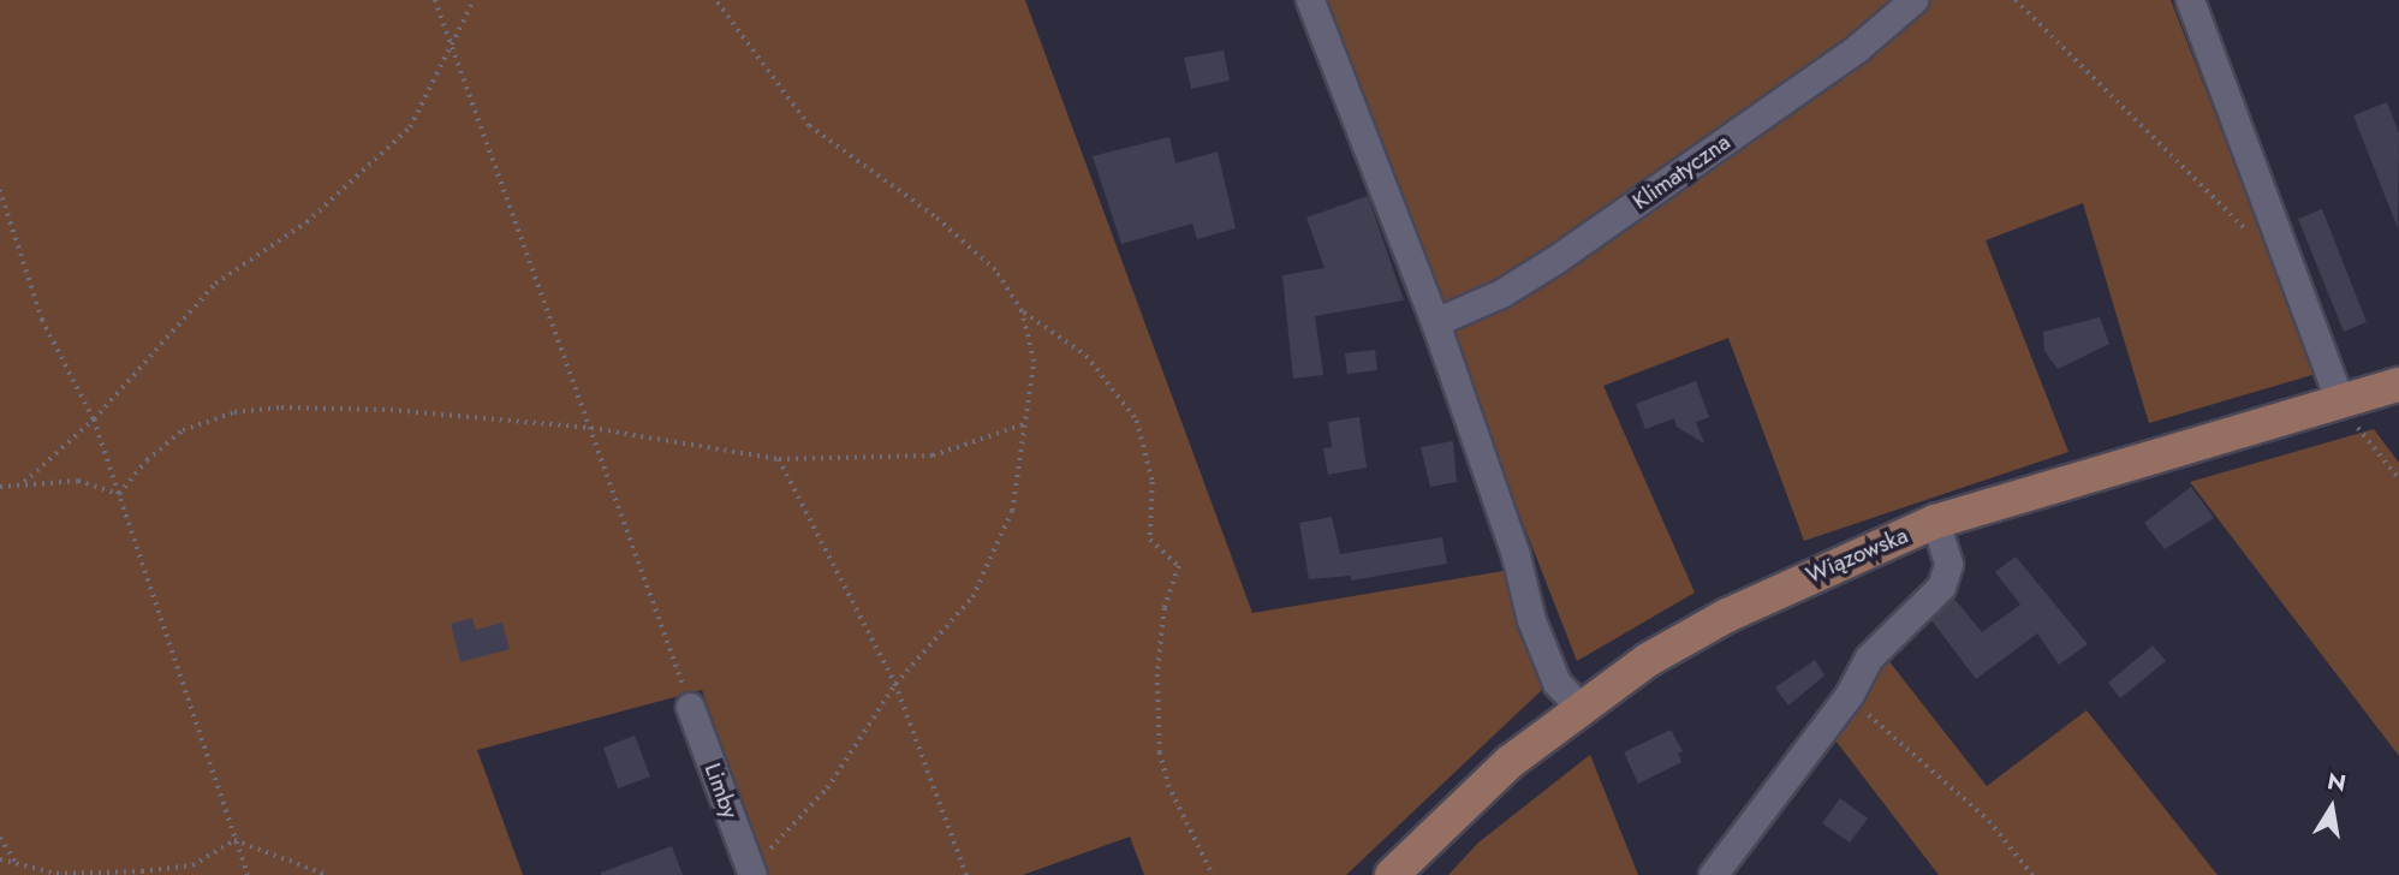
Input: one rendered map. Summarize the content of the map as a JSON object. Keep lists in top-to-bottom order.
{
  "streets": {
    "main road": ["Wiązowska"],
    "street": ["Klimatyczna", "Limby"]
  },
  "north": "top"
}
